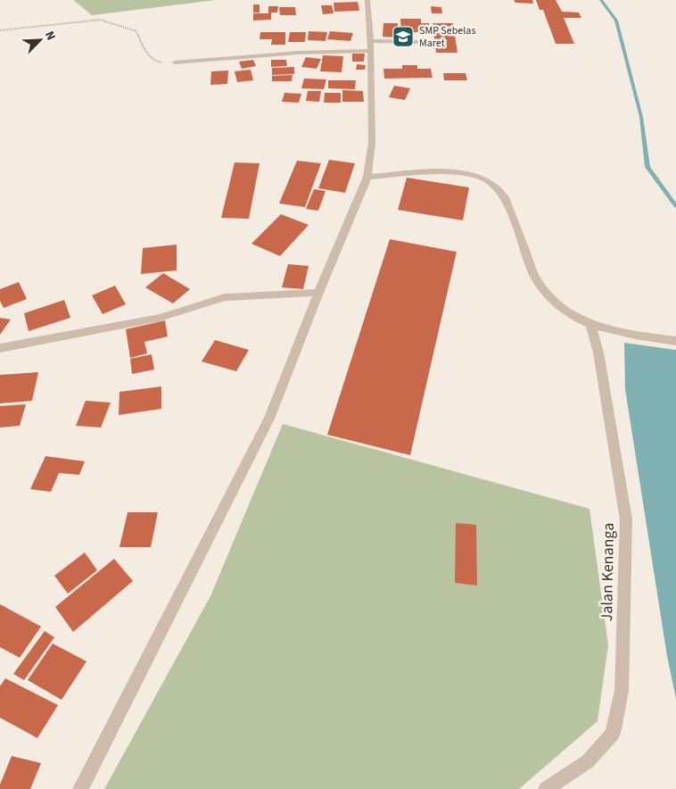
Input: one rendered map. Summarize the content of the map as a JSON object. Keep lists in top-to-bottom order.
{
  "streets": {
    "street": ["Jalan Kenanga"]
  },
  "places": {
    "school or university": ["SMP Sebelas Maret"]
  },
  "north": "top right"
}
